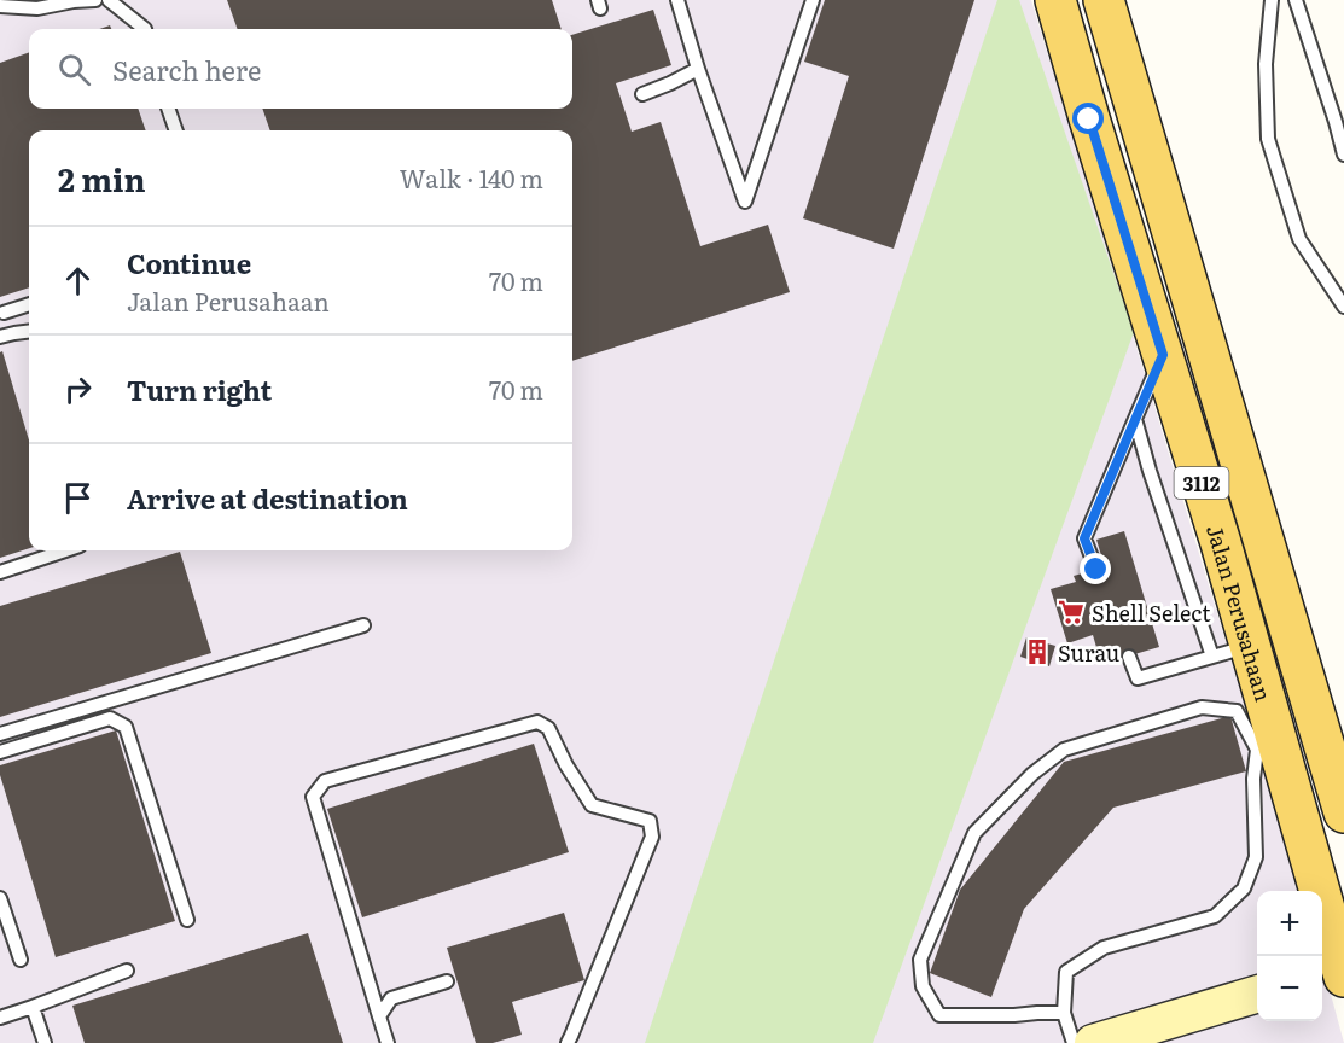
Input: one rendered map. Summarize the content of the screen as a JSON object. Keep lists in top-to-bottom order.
{
  "streets": {
    "main road": ["3112", "Jalan Perusahaan"]
  },
  "places": {
    "supermarket": ["Shell Select"],
    "building": ["Surau"]
  },
  "page": {
    "search": "Search here",
    "heading": ["2 min", "Walk · 140 m"],
    "list": [
      ["Continue", "Jalan Perusahaan", "70 m"],
      ["Turn right", "70 m"],
      "Arrive at destination"
    ],
    "map_buttons": ["+", "−"]
  }
}
